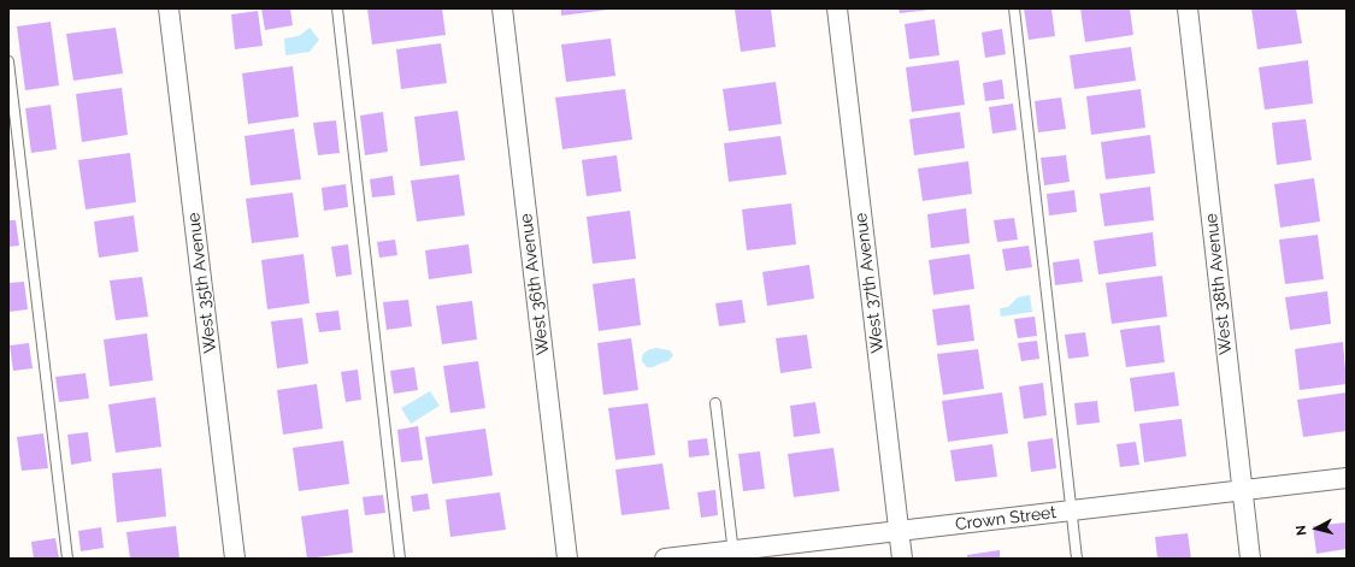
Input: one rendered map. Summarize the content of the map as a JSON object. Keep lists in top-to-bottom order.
{
  "streets": {
    "street": [
      "West 35th Avenue",
      "West 37th Avenue",
      "West 36th Avenue",
      "West 38th Avenue",
      "Crown Street"
    ]
  },
  "crossings": [
    ["West 37th Avenue", "Crown Street"],
    ["West 38th Avenue", "Crown Street"]
  ],
  "north": "left"
}
